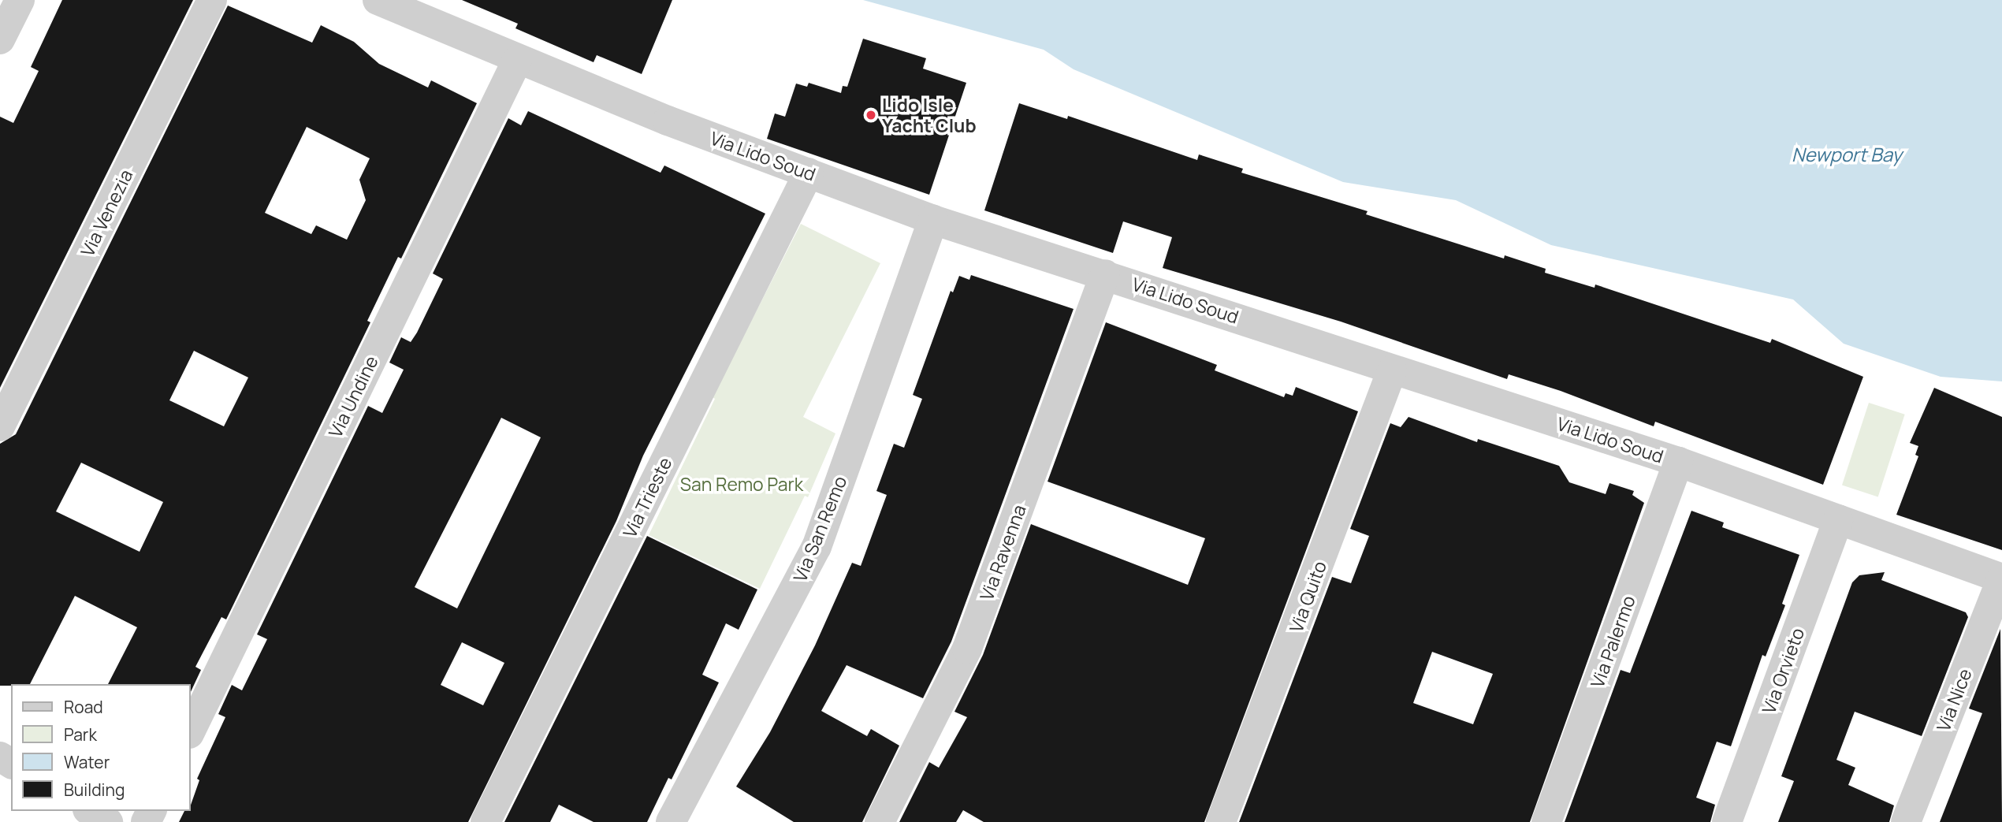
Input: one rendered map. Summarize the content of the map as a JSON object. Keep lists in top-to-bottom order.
{
  "streets": {
    "street": [
      "Via Lido Soud",
      "Via Venezia",
      "Via Undine",
      "Via Trieste",
      "Via San Remo",
      "Via Ravenna",
      "Via Quito",
      "Via Palermo",
      "Via Orvieto",
      "Via Nice"
    ]
  },
  "crossings": [
    ["Via Lido Soud", "Via Undine"],
    ["Via Lido Soud", "Via Trieste"],
    ["Via Lido Soud", "Via San Remo"],
    ["Via Lido Soud", "Via Ravenna"],
    ["Via Lido Soud", "Via Quito"],
    ["Via Lido Soud", "Via Palermo"],
    ["Via Lido Soud", "Via Orvieto"],
    ["Via Lido Soud", "Via Nice"]
  ],
  "water": ["Newport Bay"],
  "parks": ["San Remo Park"],
  "places": ["Lido Isle Yacht Club"],
  "legend": [
    "Road",
    "Park",
    "Water",
    "Building"
  ]
}
